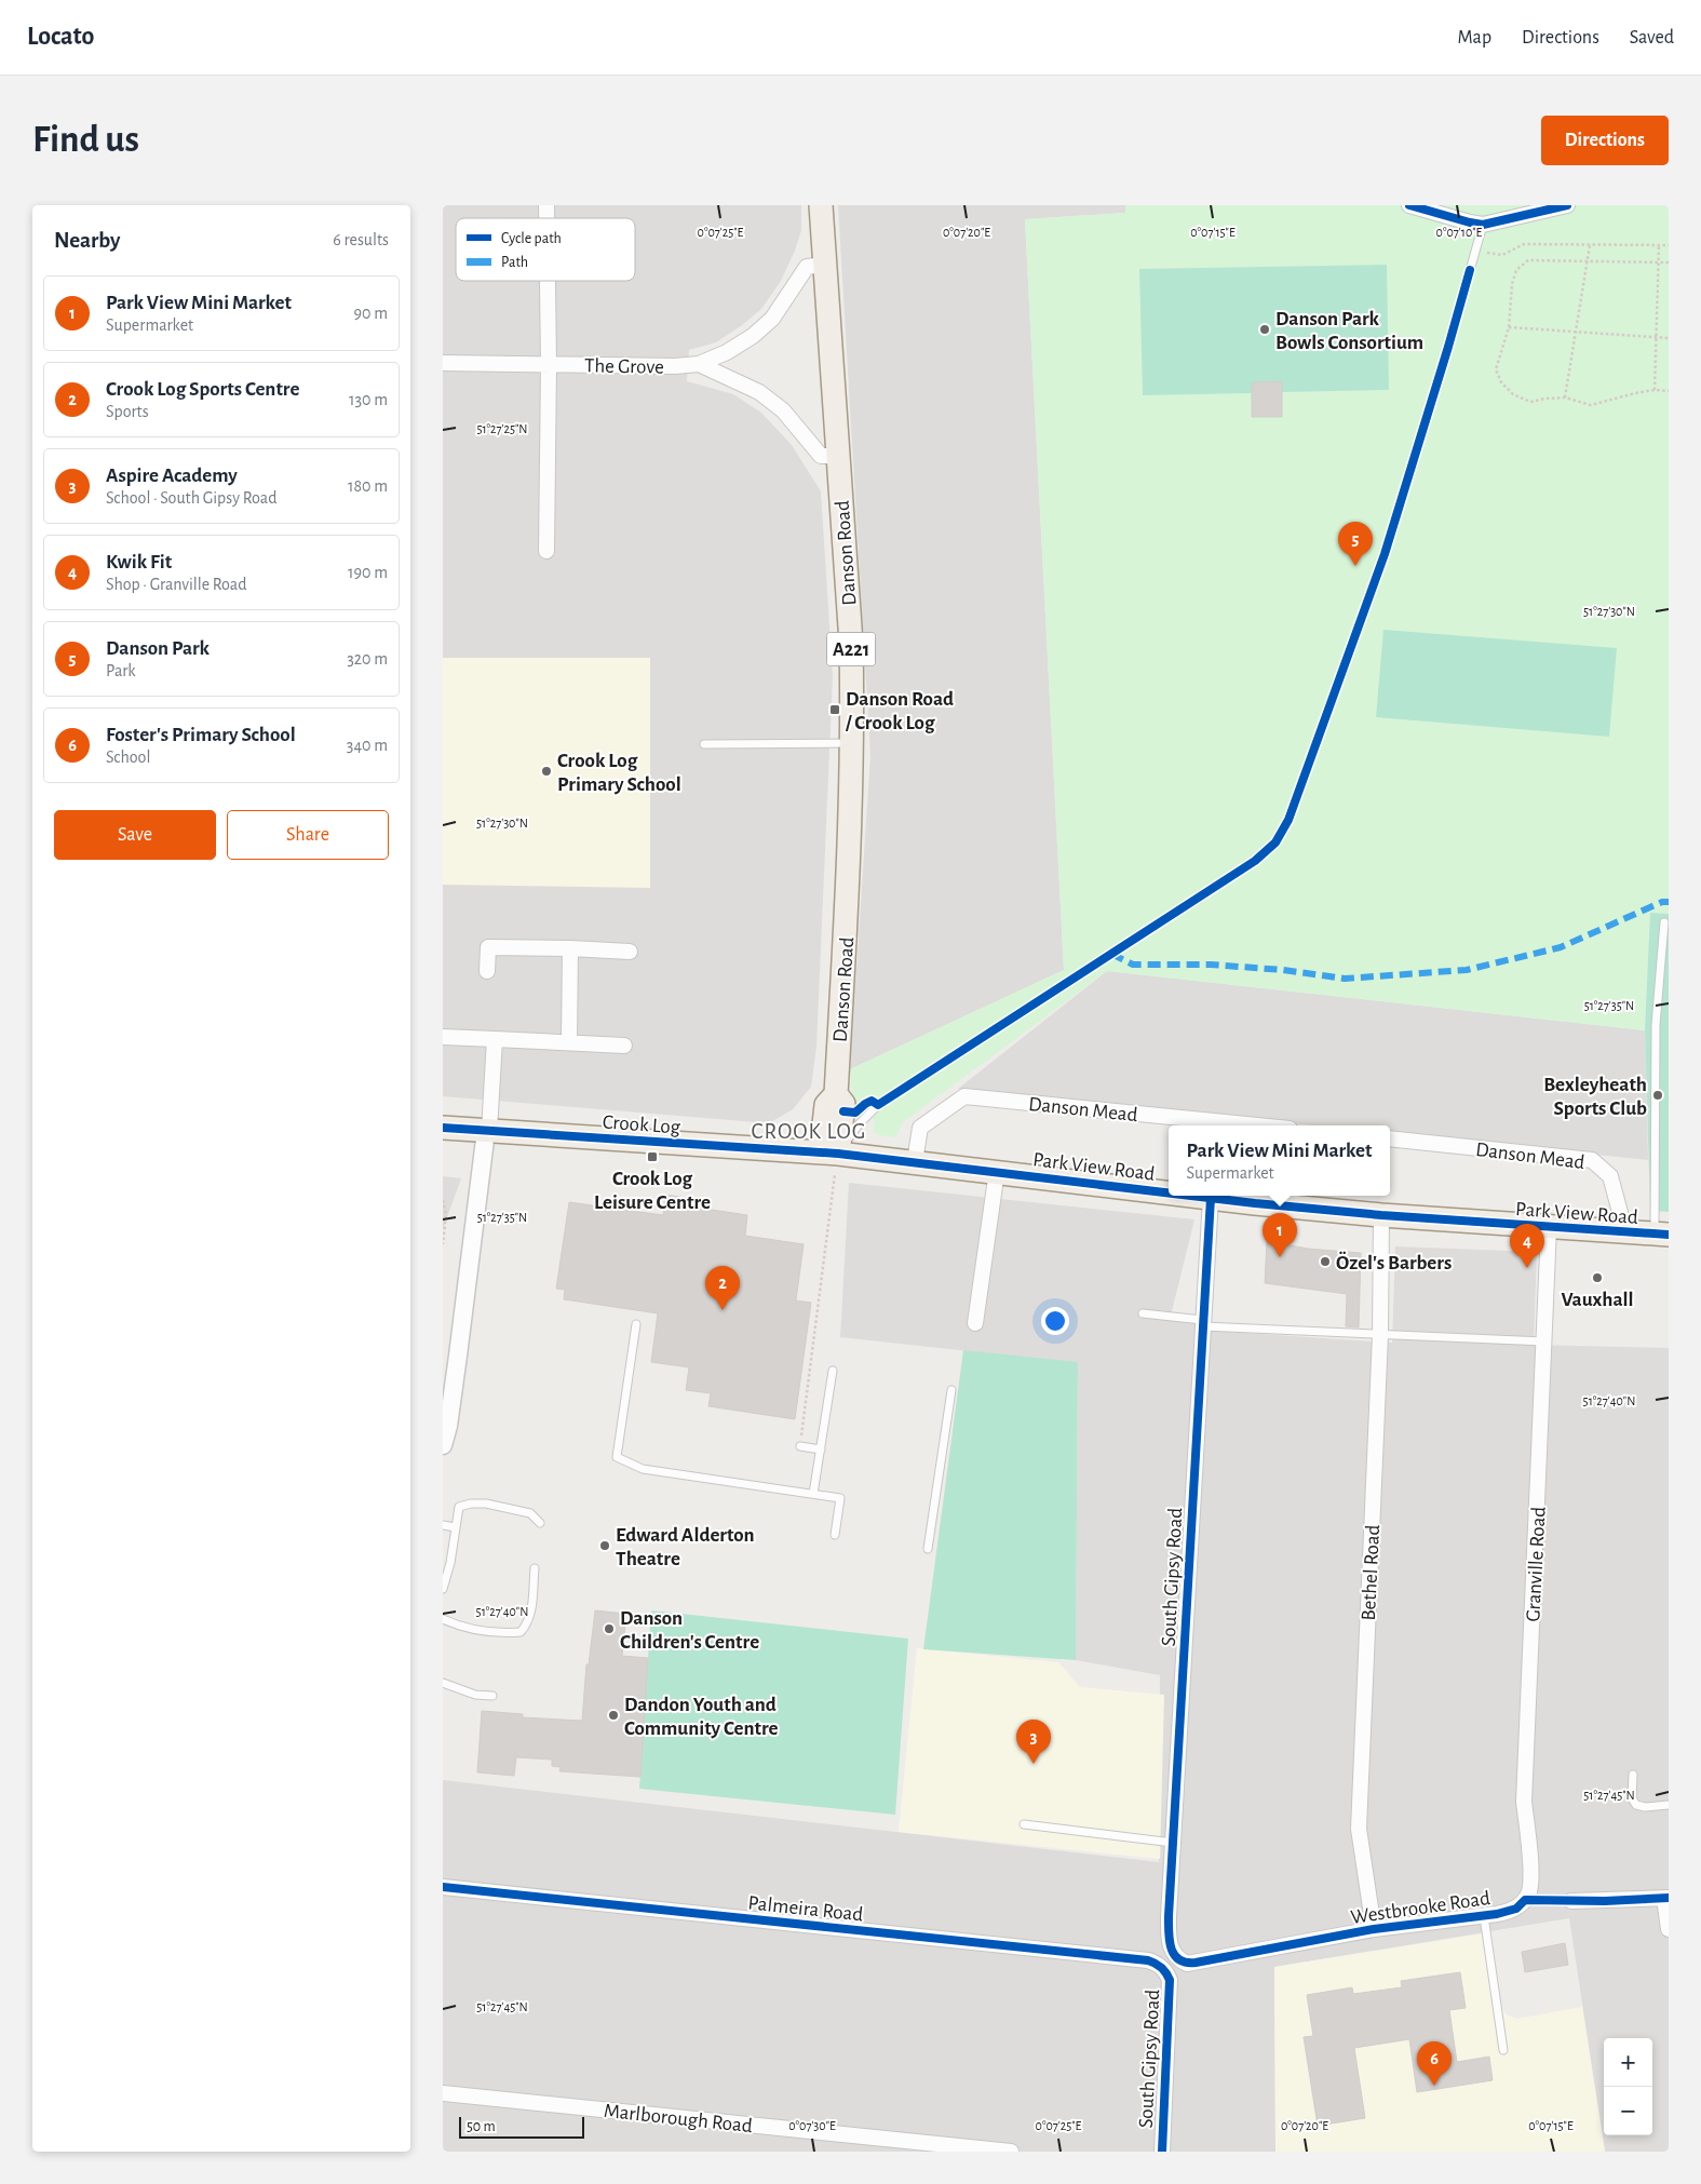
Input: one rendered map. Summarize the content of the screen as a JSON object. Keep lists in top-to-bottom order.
{
  "streets": {
    "main road": [
      "Danson Road",
      "A221",
      "Crook Log",
      "Park View Road"
    ],
    "street": [
      "The Grove",
      "Danson Mead",
      "Granville Road",
      "Bethel Road",
      "South Gipsy Road",
      "Westbrooke Road",
      "Palmeira Road",
      "Marlborough Road"
    ]
  },
  "crossings": [
    ["The Grove", "Danson Road"],
    ["Danson Road", "Crook Log"],
    ["Danson Road", "Park View Road"],
    ["Danson Mead", "Park View Road"],
    ["Crook Log", "Park View Road"],
    ["Park View Road", "Granville Road"],
    ["Park View Road", "Bethel Road"],
    ["Park View Road", "South Gipsy Road"],
    ["Granville Road", "Westbrooke Road"],
    ["Bethel Road", "Westbrooke Road"],
    ["South Gipsy Road", "Westbrooke Road"],
    ["South Gipsy Road", "Palmeira Road"]
  ],
  "districts": ["CROOK LOG"],
  "places": {
    "other": [
      "Danson Park Bowls Consortium",
      "Crook Log Primary School",
      "Bexleyheath Sports Club",
      "Özel's Barbers",
      "Vauxhall",
      "Edward Alderton Theatre",
      "Danson Children's Centre",
      "Dandon Youth and Community Centre"
    ],
    "transit": ["Danson Road / Crook Log", "Crook Log Leisure Centre"]
  },
  "legend": ["Cycle path", "Path"],
  "scale_bar": "50 m",
  "page": {
    "header": "Locato",
    "nav": ["Map", "Directions", "Saved"],
    "buttons": [
      "Directions",
      ["Save", "Share"]
    ],
    "title": "Find us",
    "heading": ["Nearby", "6 results"],
    "list": [
      {
        "mark": "1",
        "name": "Park View Mini Market",
        "note": "Supermarket",
        "value": "90 m"
      },
      {
        "mark": "2",
        "name": "Crook Log Sports Centre",
        "note": "Sports",
        "value": "130 m"
      },
      {
        "mark": "3",
        "name": "Aspire Academy",
        "note": "School · South Gipsy Road",
        "value": "180 m"
      },
      {
        "mark": "4",
        "name": "Kwik Fit",
        "note": "Shop · Granville Road",
        "value": "190 m"
      },
      {
        "mark": "5",
        "name": "Danson Park",
        "note": "Park",
        "value": "320 m"
      },
      {
        "mark": "6",
        "name": "Foster's Primary School",
        "note": "School",
        "value": "340 m"
      }
    ],
    "pins": [
      "5",
      "1",
      "4",
      "2",
      "3",
      "6"
    ],
    "popup": ["Park View Mini Market", "Supermarket"],
    "map_buttons": ["+", "−"],
    "scale": "50 m"
  },
  "coordinates": [
    "0°07'25\"E",
    "0°07'20\"E",
    "0°07'15\"E",
    "0°07'10\"E",
    "51°27'25\"N",
    "51°27'30\"N",
    "51°27'35\"N",
    "51°27'40\"N",
    "51°27'45\"N",
    "0°07'30\"E"
  ]
}
